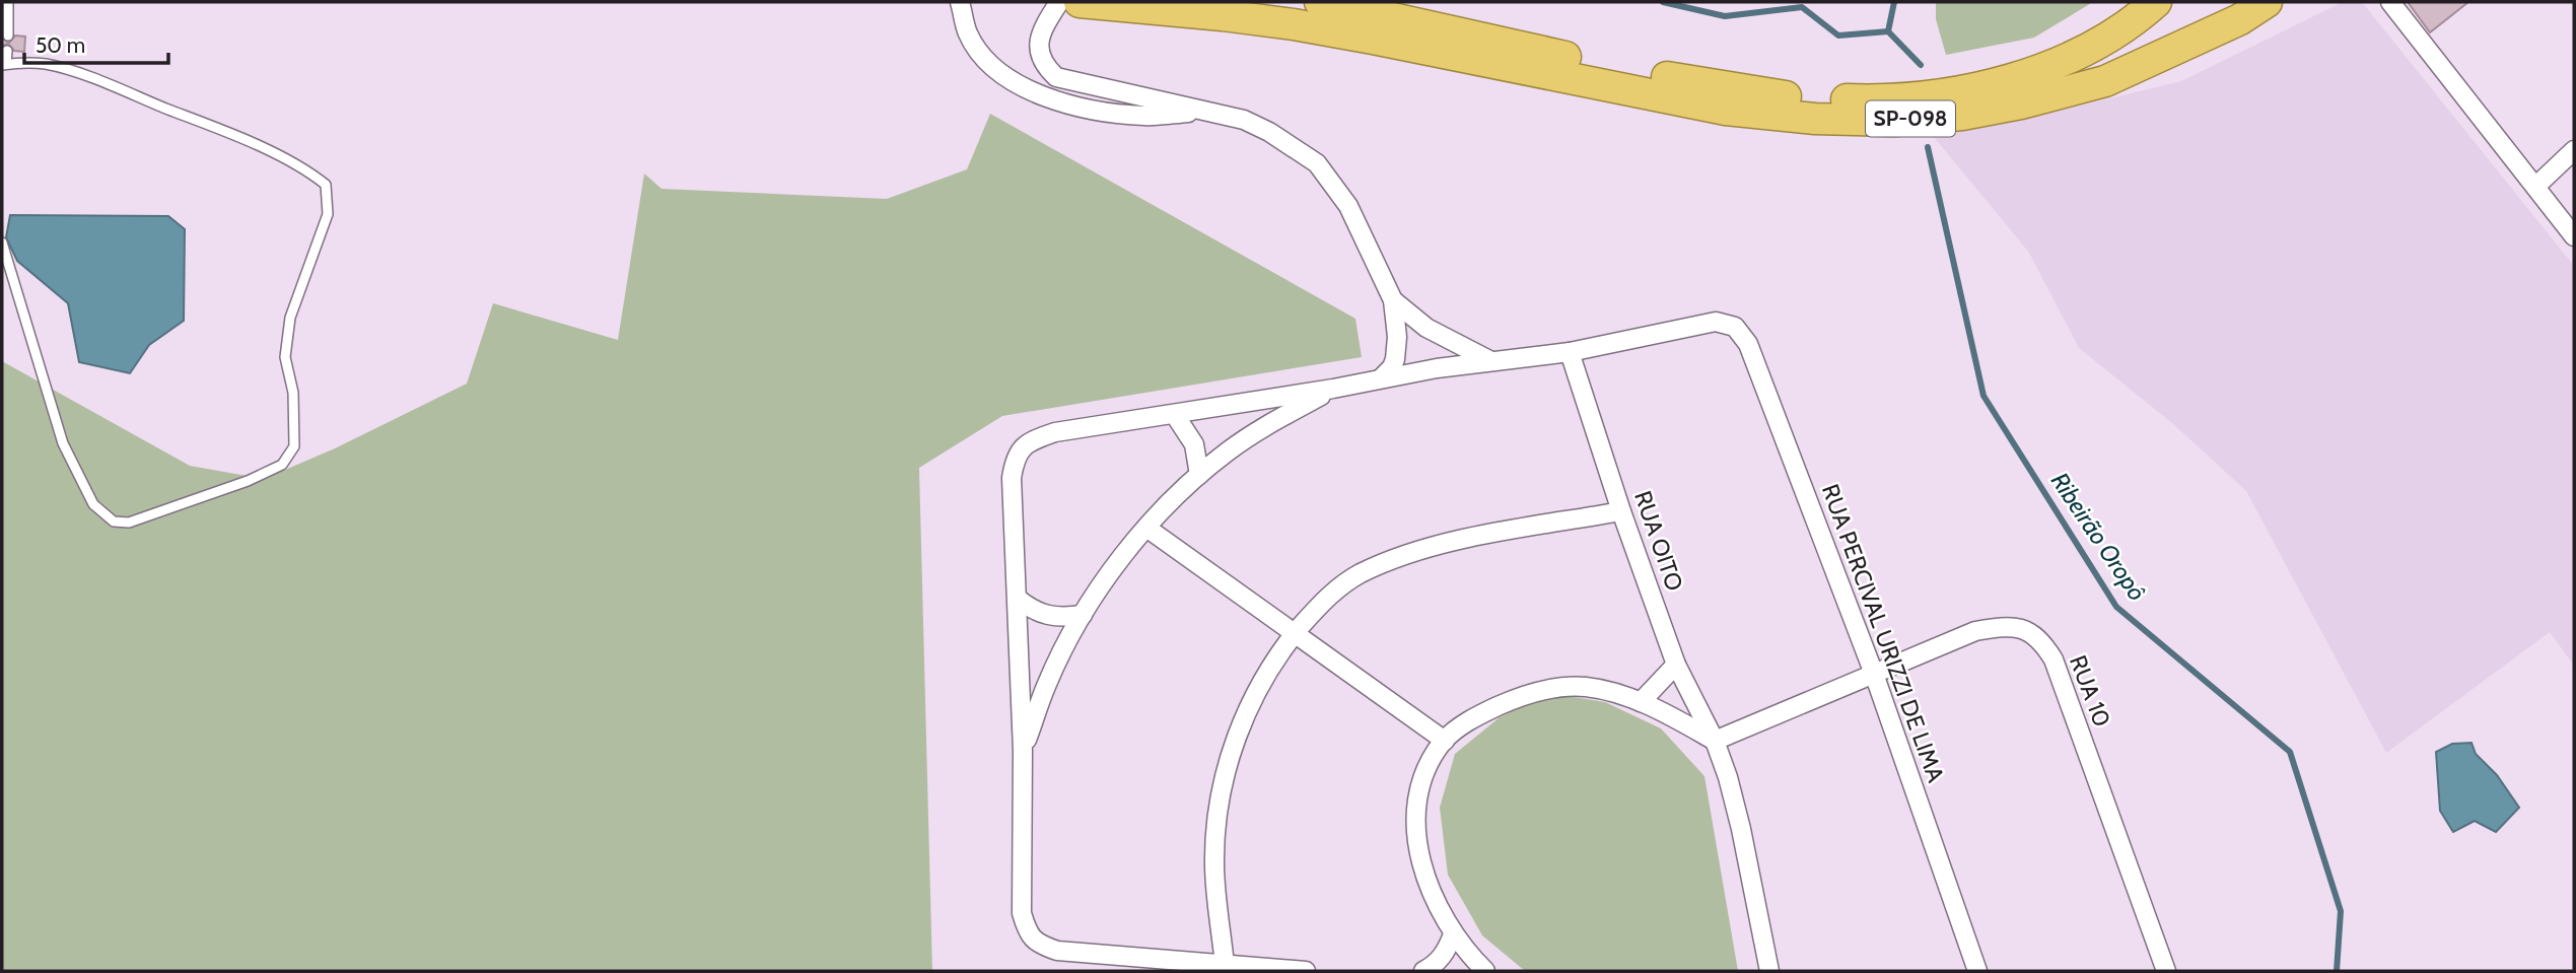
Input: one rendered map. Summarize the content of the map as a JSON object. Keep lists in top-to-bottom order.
{
  "streets": {
    "highway": ["SP-098"],
    "street": ["RUA OITO", "RUA PERCIVAL URIZZI DE LIMA", "RUA 10"]
  },
  "crossings": [
    ["RUA OITO", "RUA PERCIVAL URIZZI DE LIMA"],
    ["RUA OITO", "RUA 10"],
    ["RUA PERCIVAL URIZZI DE LIMA", "RUA 10"]
  ],
  "water": ["Ribeirão Oropô"],
  "scale_bar": "50 m"
}
